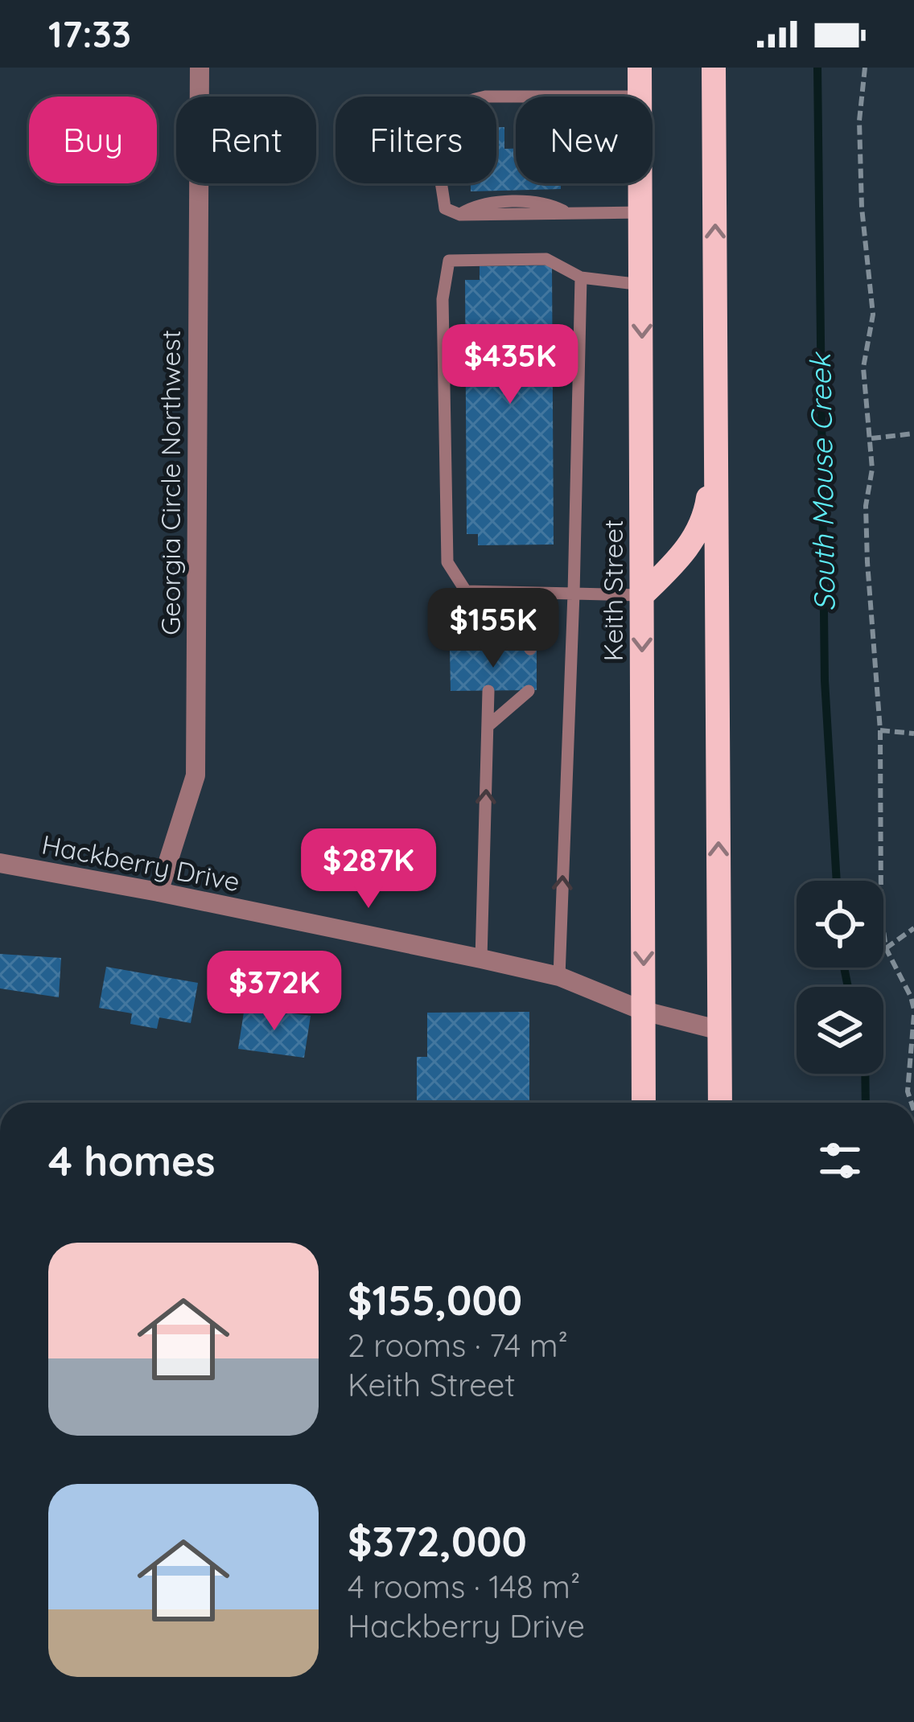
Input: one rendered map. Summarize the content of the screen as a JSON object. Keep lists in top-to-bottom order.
{
  "streets": {
    "main road": ["Keith Street"],
    "street": ["Georgia Circle Northwest", "Hackberry Drive"]
  },
  "crossings": [
    ["Georgia Circle Northwest", "Hackberry Drive"],
    ["Keith Street", "Hackberry Drive"]
  ],
  "water": ["South Mouse Creek"],
  "page": {
    "status": "17:33",
    "chip": [
      "Buy",
      "Rent",
      "Filters",
      "New"
    ],
    "price": [
      "$435K",
      "$155K",
      "$287K",
      "$372K"
    ],
    "heading": "4 homes",
    "list": [
      {
        "name": "$155,000",
        "note": "2 rooms · 74 m² · Keith Street"
      },
      {
        "name": "$372,000",
        "note": "4 rooms · 148 m² · Hackberry Drive"
      }
    ]
  }
}
